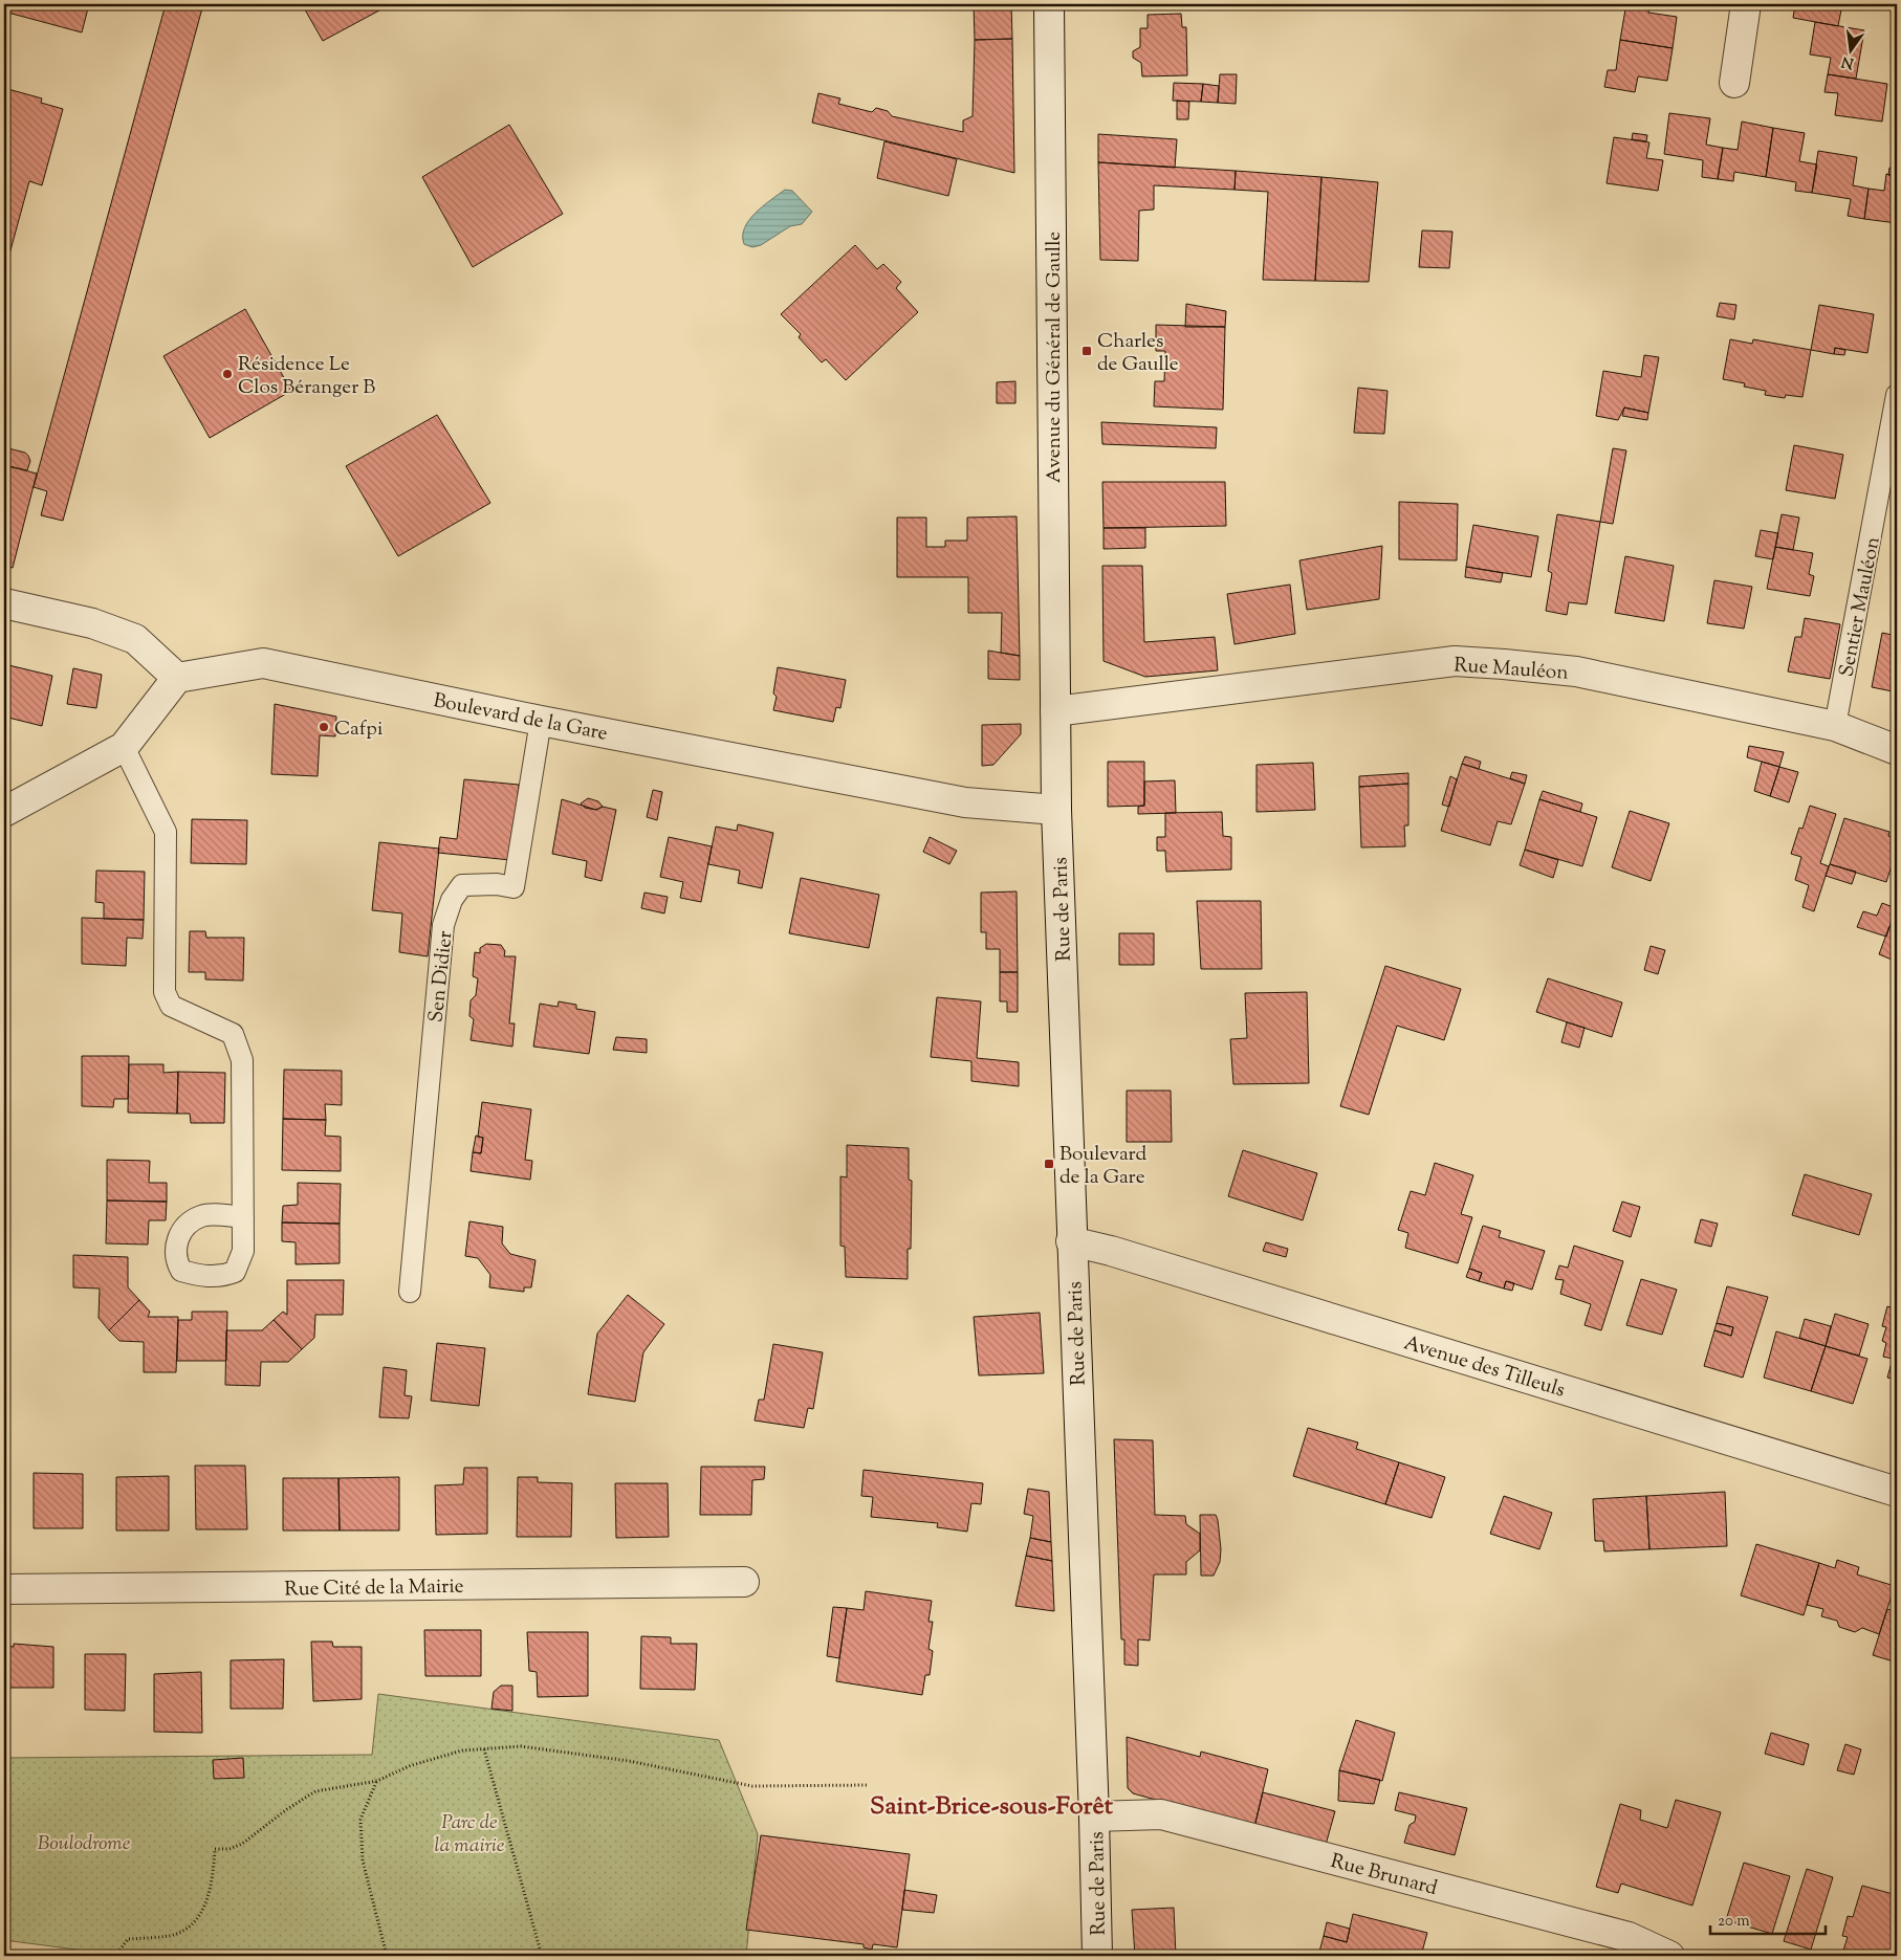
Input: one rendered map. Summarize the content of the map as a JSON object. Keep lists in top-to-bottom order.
{
  "streets": {
    "street": [
      "Avenue du Général de Gaulle",
      "Rue Mauléon",
      "Boulevard de la Gare",
      "Rue de Paris",
      "Avenue des Tilleuls",
      "Rue Cité de la Mairie",
      "Rue Brunard"
    ],
    "lane": ["Sentier Mauléon", "Sen Didier"]
  },
  "crossings": [
    ["Avenue du Général de Gaulle", "Rue Mauléon"],
    ["Avenue du Général de Gaulle", "Rue de Paris"],
    ["Sentier Mauléon", "Rue Mauléon"],
    ["Rue Mauléon", "Rue de Paris"],
    ["Boulevard de la Gare", "Rue de Paris"],
    ["Boulevard de la Gare", "Sen Didier"],
    ["Rue de Paris", "Avenue des Tilleuls"],
    ["Rue de Paris", "Rue Brunard"]
  ],
  "districts": ["Saint-Brice-sous-Forêt"],
  "parks": ["Parc de la mairie", "Boulodrome"],
  "places": {
    "transit": ["Charles de Gaulle", "Boulevard de la Gare"],
    "other": ["Résidence Le Clos Béranger B", "Cafpi"]
  },
  "scale_bar": "20 m",
  "north": "bottom"
}
